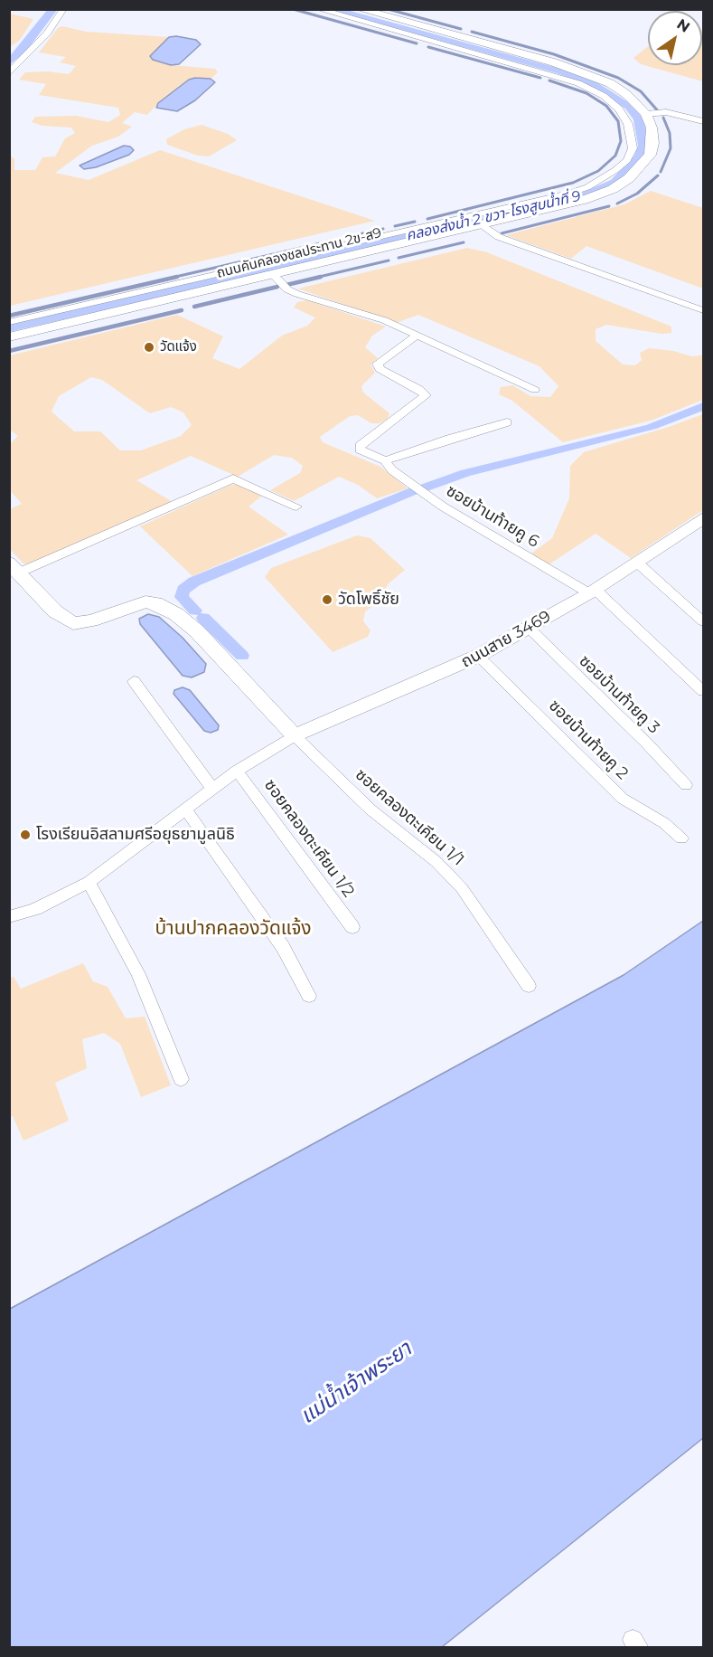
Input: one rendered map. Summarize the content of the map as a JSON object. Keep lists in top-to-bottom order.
{
  "streets": {
    "street": [
      "ถนนคันคลองชลประทาน 2ข-ส9",
      "ซอยบ้านท้ายคู 6",
      "ถนนสาย 3469",
      "ซอยบ้านท้ายคู 3",
      "ซอยบ้านท้ายคู 2",
      "ซอยคลองตะเคียน 1/1",
      "ซอยคลองตะเคียน 1/2"
    ]
  },
  "crossings": [
    ["ซอยบ้านท้ายคู 6", "ถนนสาย 3469"],
    ["ถนนสาย 3469", "ซอยบ้านท้ายคู 3"],
    ["ถนนสาย 3469", "ซอยบ้านท้ายคู 2"],
    ["ถนนสาย 3469", "ซอยคลองตะเคียน 1/1"]
  ],
  "districts": ["บ้านปากคลองวัดแจ้ง"],
  "water": ["คลองส่งน้ำ 2 ขวา-โรงสูบน้ำที่ 9", "แม่น้ำเจ้าพระยา"],
  "places": ["วัดแจ้ง", "วัดโพธิ์ชัย", "โรงเรียนอิสลามศรีอยุธยามูลนิธิ"],
  "north": "top right"
}
